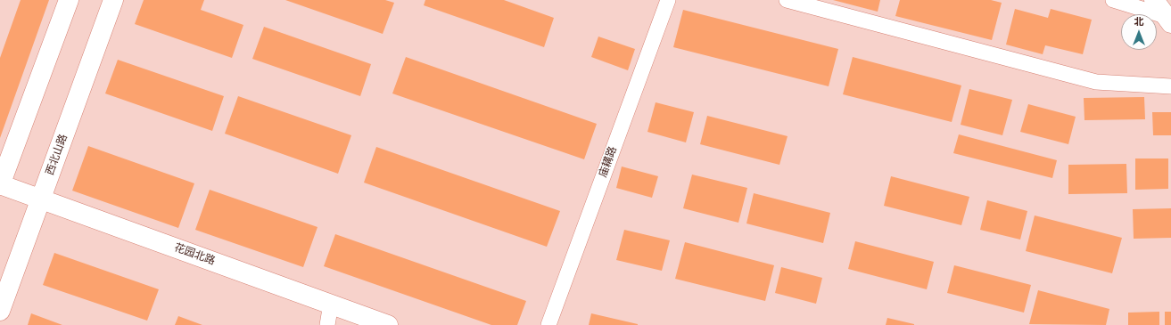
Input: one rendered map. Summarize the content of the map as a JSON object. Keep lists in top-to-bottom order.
{
  "streets": {
    "main road": ["西北山路", "花园北路"],
    "street": ["庙耩路"]
  },
  "crossings": [
    ["西北山路", "花园北路"]
  ],
  "north": "top"
}
